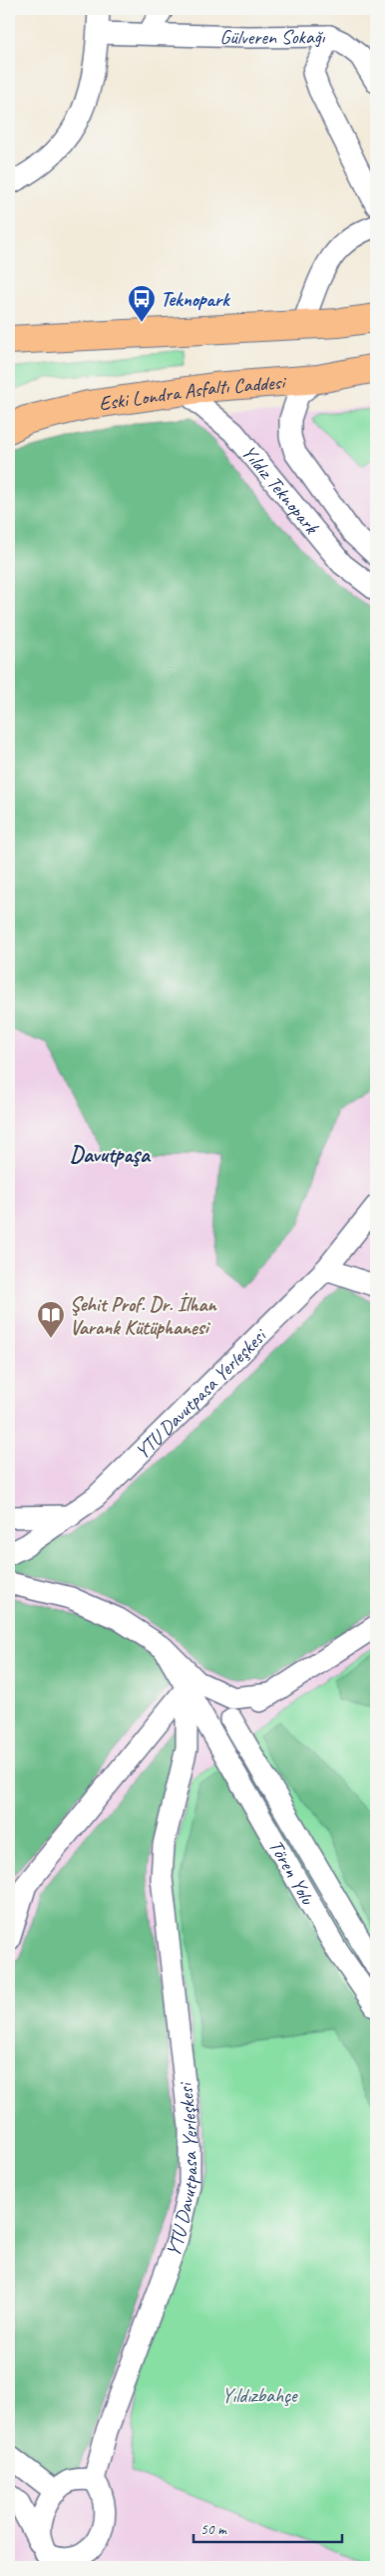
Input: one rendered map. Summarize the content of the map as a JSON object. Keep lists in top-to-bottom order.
{
  "streets": {
    "main road": ["Eski Londra Asfaltı Caddesi"],
    "street": [
      "Gülveren Sokağı",
      "Yıldız Teknopark",
      "YTU Davutpasa Yerleşkesi",
      "Tören Yolu"
    ]
  },
  "crossings": [
    ["Eski Londra Asfaltı Caddesi", "Yıldız Teknopark"],
    ["YTU Davutpasa Yerleşkesi", "Tören Yolu"]
  ],
  "districts": ["Davutpaşa"],
  "parks": ["Yıldızbahçe"],
  "places": {
    "bus stop": ["Teknopark"],
    "library": ["Şehit Prof. Dr. İlhan Varank Kütüphanesi"]
  },
  "scale_bar": "50 m"
}
